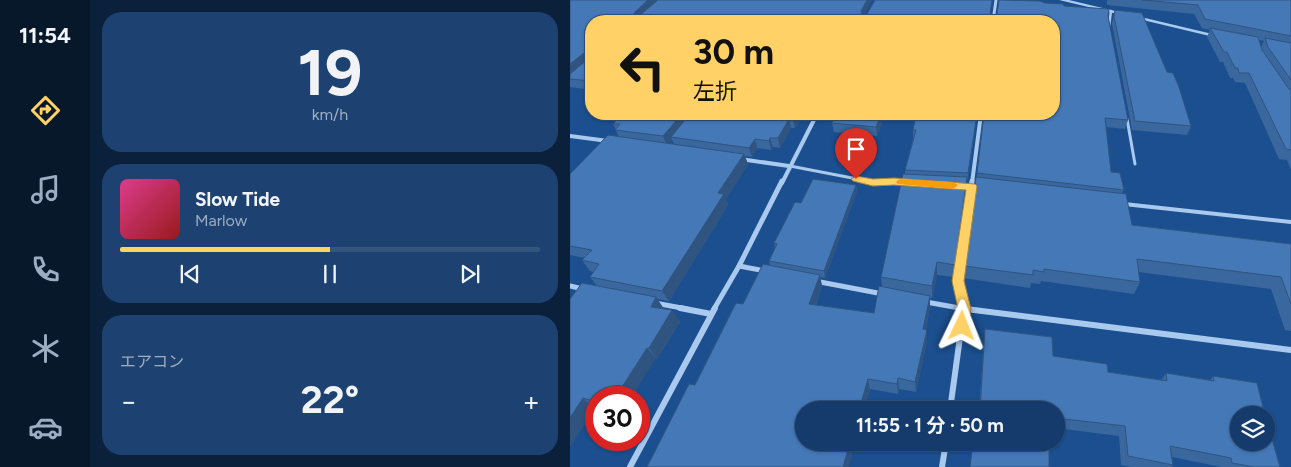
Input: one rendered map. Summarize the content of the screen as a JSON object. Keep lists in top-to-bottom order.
{
  "page": {
    "tabs": "11:54",
    "tile": [
      ["19", "km/h"],
      "エアコン"
    ],
    "turn": ["30 m", "左折"],
    "song": ["Slow Tide", "Marlow"],
    "heat": ["−", "22°", "+"],
    "limit": "30",
    "trip": "11:55 · 1 分 · 50 m"
  }
}
